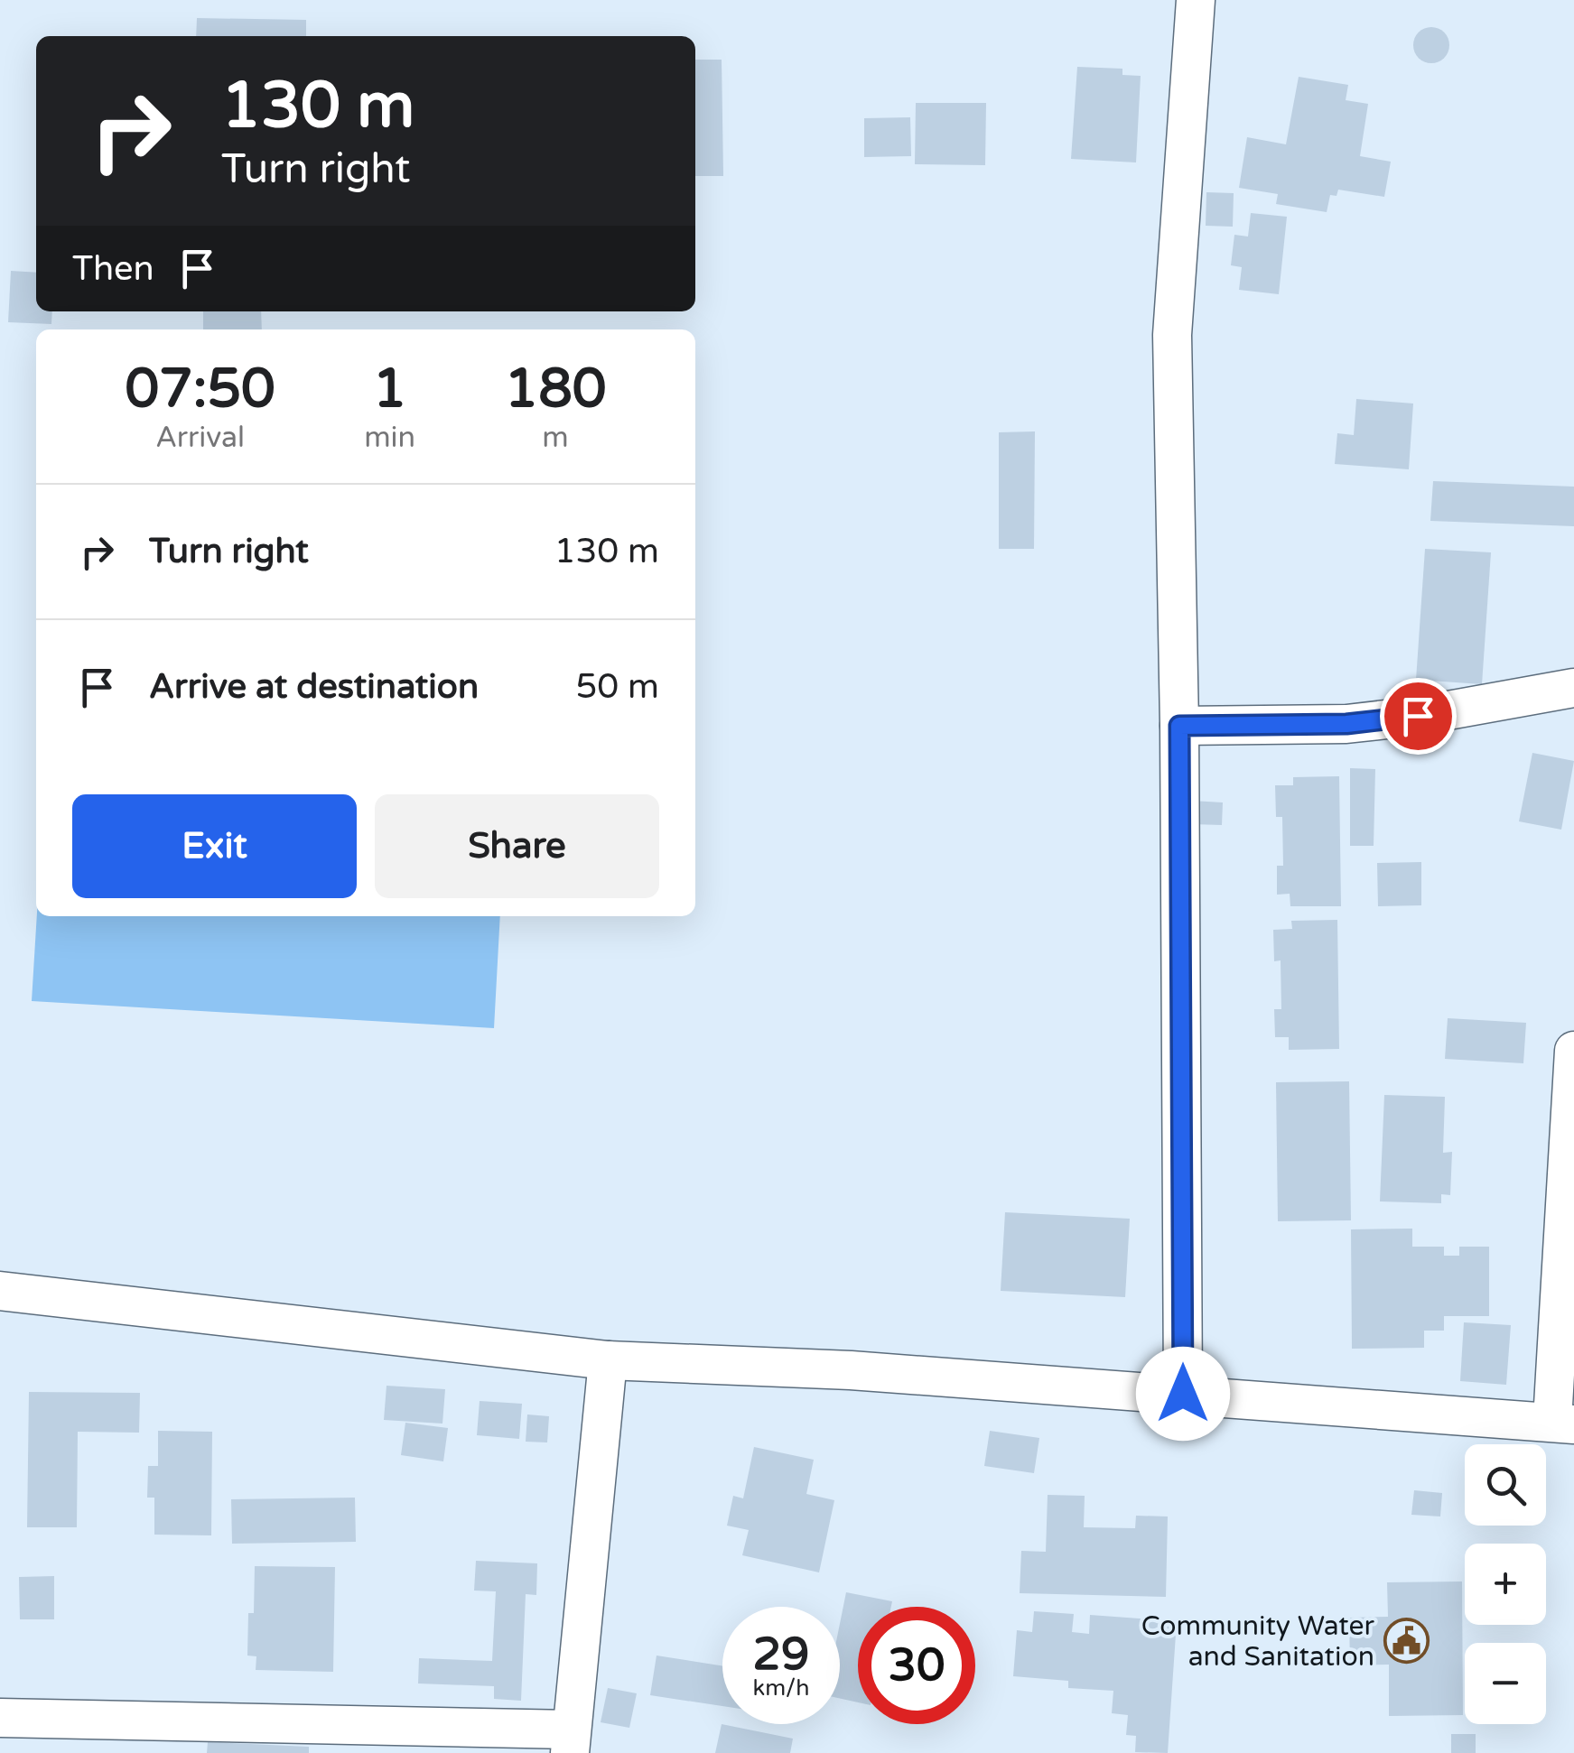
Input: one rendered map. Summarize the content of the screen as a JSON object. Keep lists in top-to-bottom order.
{
  "places": {
    "public building": ["Community Water and Sanitation"]
  },
  "page": {
    "turn": ["130 m", "Turn right"],
    "then": "Then",
    "eta": [
      "07:50",
      "Arrival",
      "1",
      "min",
      "180",
      "m"
    ],
    "list": [
      {
        "name": "Turn right",
        "value": "130 m"
      },
      {
        "name": "Arrive at destination",
        "value": "50 m"
      }
    ],
    "buttons": ["Exit", "Share"],
    "map_buttons": ["+", "−"],
    "speed": "29 km/h",
    "limit": "30"
  }
}
